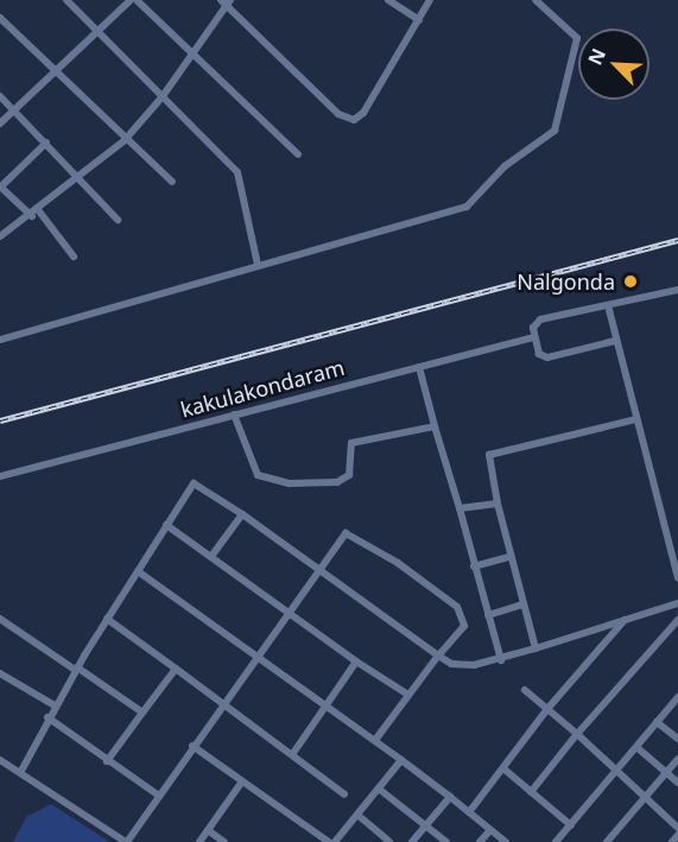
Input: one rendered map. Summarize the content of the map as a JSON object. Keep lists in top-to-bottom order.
{
  "streets": {
    "street": ["kakulakondaram"]
  },
  "places": ["Nalgonda"],
  "north": "top left"
}
